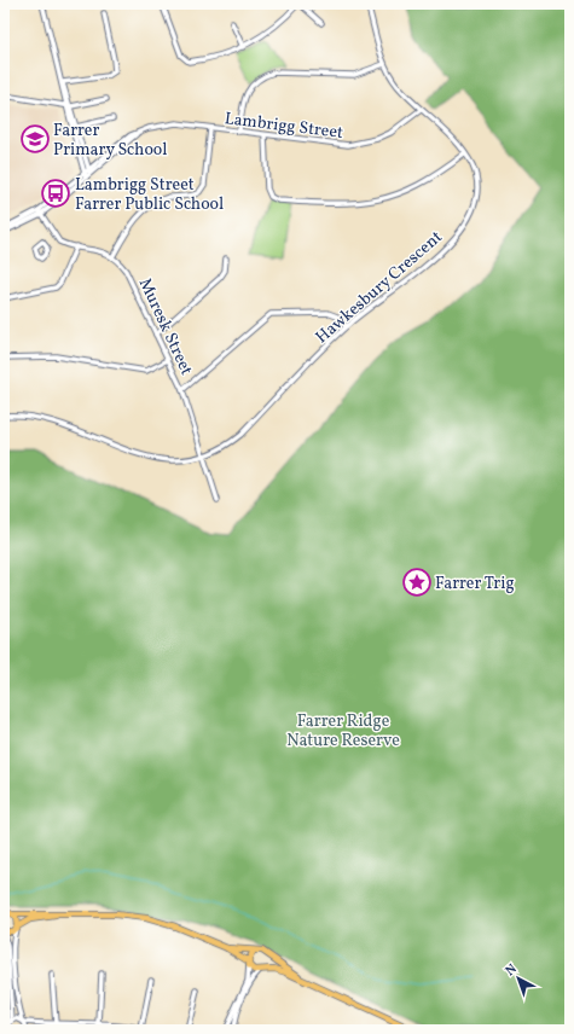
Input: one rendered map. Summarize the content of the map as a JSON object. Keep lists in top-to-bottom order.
{
  "streets": {
    "street": ["Lambrigg Street", "Hawkesbury Crescent", "Muresk Street"]
  },
  "crossings": [
    ["Lambrigg Street", "Hawkesbury Crescent"],
    ["Lambrigg Street", "Muresk Street"],
    ["Hawkesbury Crescent", "Muresk Street"]
  ],
  "parks": ["Farrer Ridge Nature Reserve"],
  "places": {
    "school or university": ["Farrer Primary School"],
    "bus stop": ["Lambrigg Street Farrer Public School"],
    "place": ["Farrer Trig"]
  },
  "north": "top left"
}
